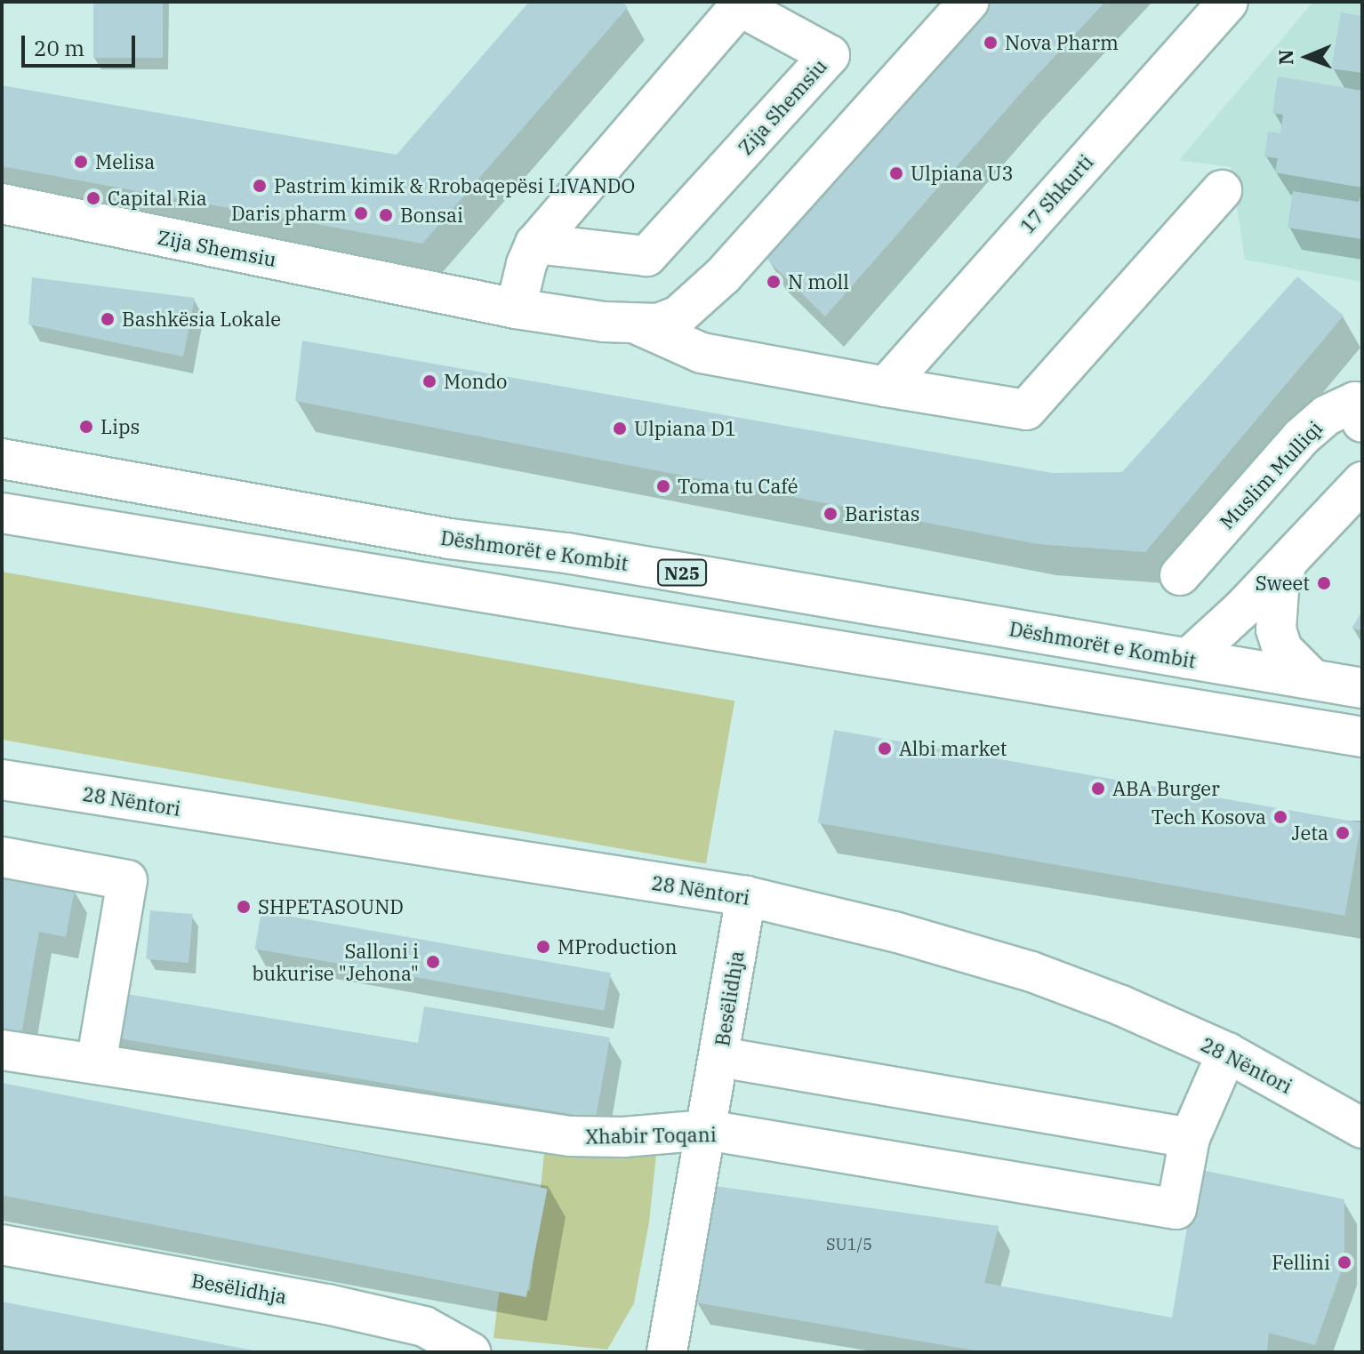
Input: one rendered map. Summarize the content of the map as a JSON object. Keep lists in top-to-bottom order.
{
  "streets": {
    "street": [
      "Zija Shemsiu",
      "17 Shkurti",
      "Muslim Mulliqi",
      "Dëshmorët e Kombit",
      "N25",
      "28 Nëntori",
      "Besëlidhja",
      "Xhabir Toqani"
    ]
  },
  "crossings": [
    ["28 Nëntori", "Besëlidhja"],
    ["28 Nëntori", "Xhabir Toqani"],
    ["Besëlidhja", "Xhabir Toqani"]
  ],
  "places": [
    "Nova Pharm",
    "Melisa",
    "Ulpiana U3",
    "Pastrim kimik & Rrobaqepësi LIVANDO",
    "Capital Ria",
    "Daris pharm",
    "Bonsai",
    "N moll",
    "Bashkësia Lokale",
    "Mondo",
    "Lips",
    "Ulpiana D1",
    "Toma tu Café",
    "Baristas",
    "Sweet",
    "Albi market",
    "ABA Burger",
    "Tech Kosova",
    "Jeta",
    "SHPETASOUND",
    "MProduction",
    "Salloni i bukurise \"Jehona\"",
    "Fellini"
  ],
  "house_numbers": ["SU1/5"],
  "scale_bar": "20 m",
  "north": "left"
}
